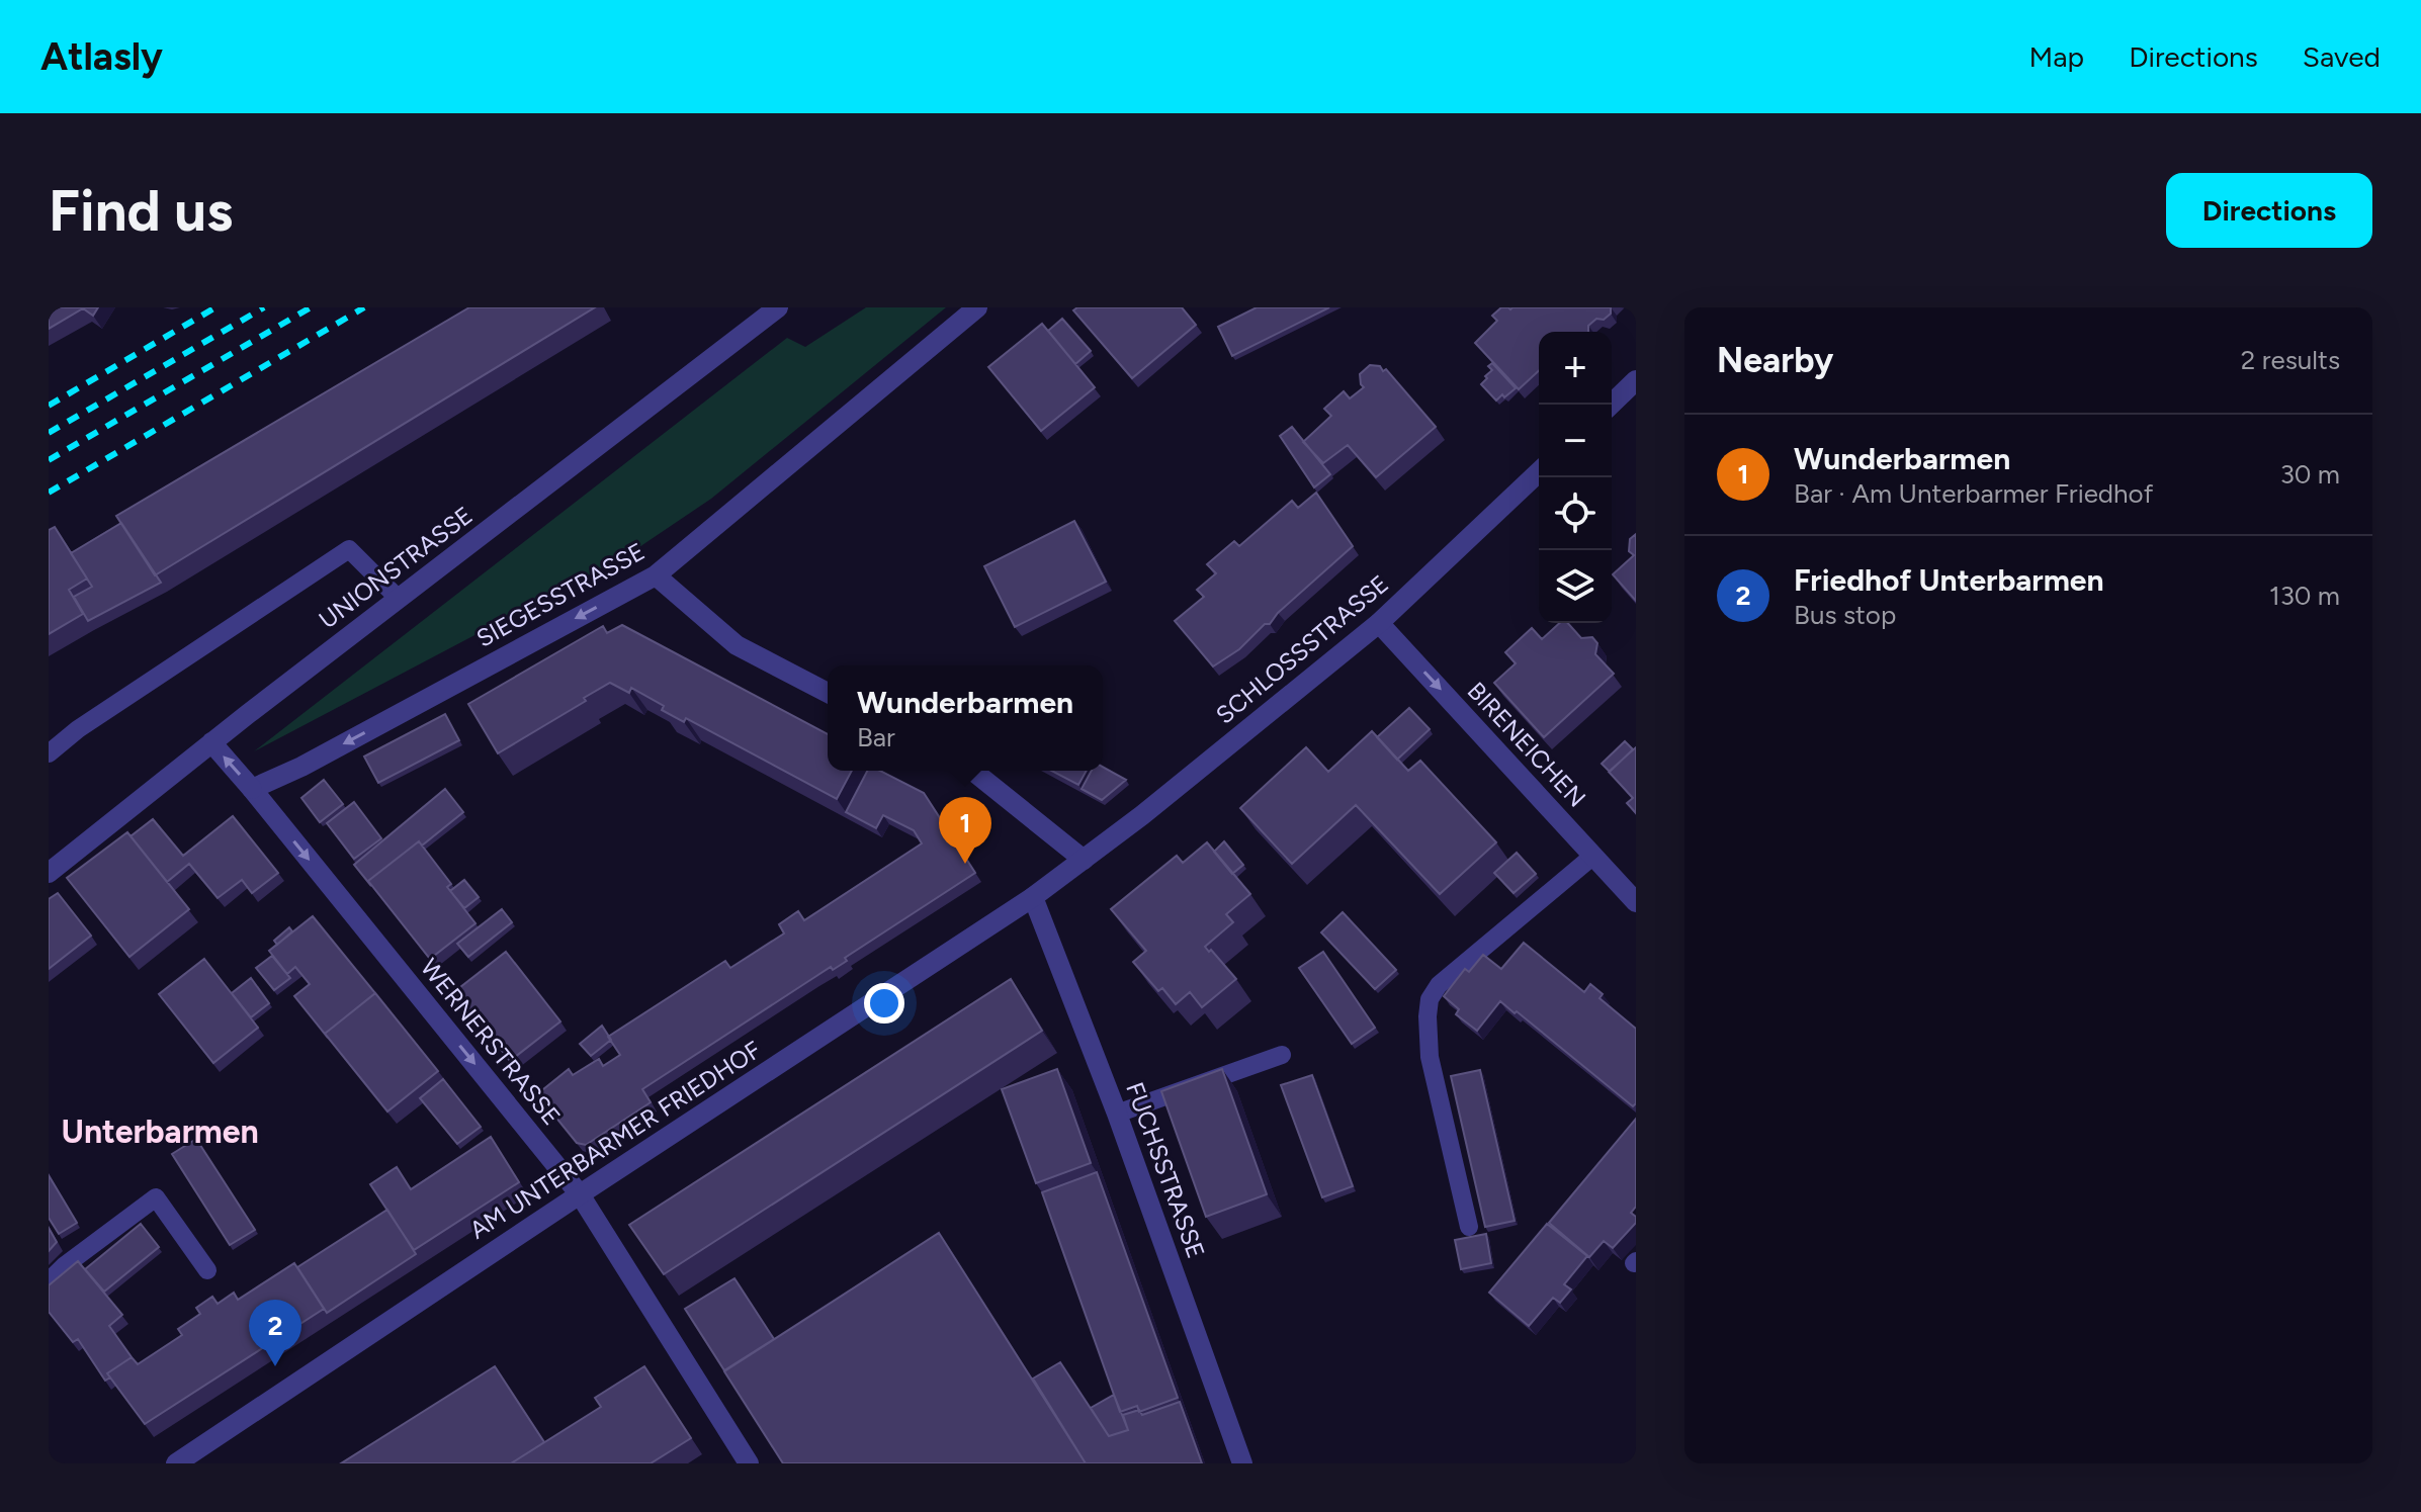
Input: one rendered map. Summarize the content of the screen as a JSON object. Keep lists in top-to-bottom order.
{
  "streets": {
    "street": [
      "UNIONSTRASSE",
      "SIEGESSTRASSE",
      "SCHLOSSSTRASSE",
      "BIRENEICHEN",
      "WERNERSTRASSE",
      "AM UNTERBARMER FRIEDHOF",
      "FUCHSSTRASSE"
    ]
  },
  "crossings": [
    ["UNIONSTRASSE", "WERNERSTRASSE"],
    ["SIEGESSTRASSE", "WERNERSTRASSE"],
    ["SCHLOSSSTRASSE", "BIRENEICHEN"],
    ["SCHLOSSSTRASSE", "AM UNTERBARMER FRIEDHOF"],
    ["WERNERSTRASSE", "AM UNTERBARMER FRIEDHOF"],
    ["AM UNTERBARMER FRIEDHOF", "FUCHSSTRASSE"]
  ],
  "one_way": ["SIEGESSTRASSE", "BIRENEICHEN"],
  "districts": ["Unterbarmen"],
  "page": {
    "header": "Atlasly",
    "nav": ["Map", "Directions", "Saved"],
    "buttons": "Directions",
    "title": "Find us",
    "heading": ["Nearby", "2 results"],
    "map_buttons": ["+", "−"],
    "list": [
      {
        "mark": "1",
        "name": "Wunderbarmen",
        "note": "Bar · Am Unterbarmer Friedhof",
        "value": "30 m"
      },
      {
        "mark": "2",
        "name": "Friedhof Unterbarmen",
        "note": "Bus stop",
        "value": "130 m"
      }
    ],
    "popup": ["Wunderbarmen", "Bar"],
    "pins": ["1", "2"]
  }
}
